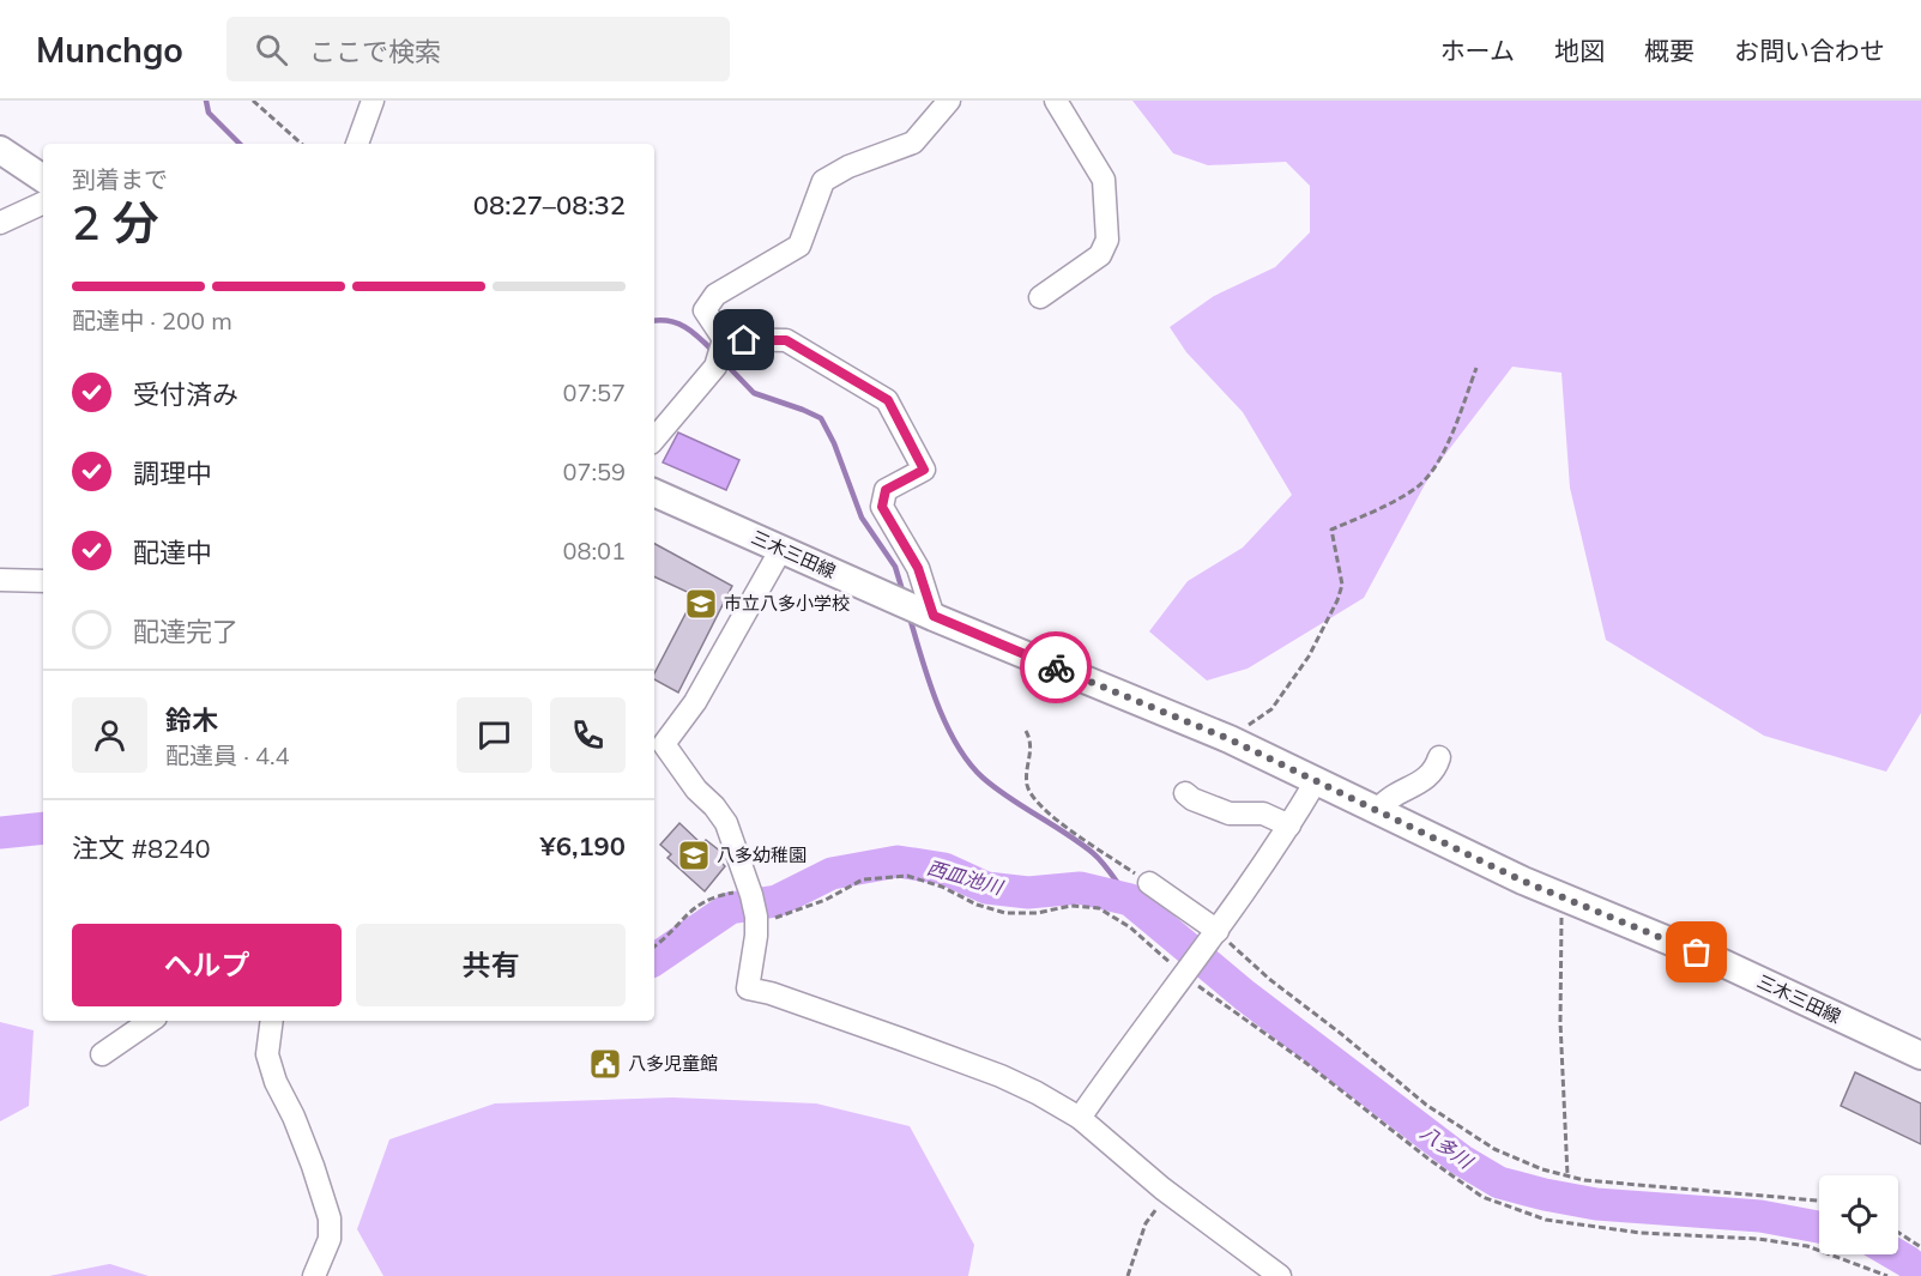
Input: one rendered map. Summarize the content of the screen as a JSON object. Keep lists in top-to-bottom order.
{
  "streets": {
    "main road": ["三木三田線"]
  },
  "water": ["西皿池川", "八多川"],
  "places": {
    "school or university": ["市立八多小学校", "八多幼稚園"],
    "public building": ["八多児童館"]
  },
  "page": {
    "header": "Munchgo",
    "search": "ここで検索",
    "nav": [
      "ホーム",
      "地図",
      "概要",
      "お問い合わせ"
    ],
    "heading": ["2 分", "到着まで", "08:27–08:32"],
    "panel": [
      "鈴木",
      "配達員 · 4.4",
      "注文 #8240",
      "¥6,190"
    ],
    "bar": "配達中 · 200 m",
    "list": [
      ["受付済み", "07:57"],
      ["調理中", "07:59"],
      ["配達中", "08:01"],
      "配達完了"
    ],
    "buttons": ["ヘルプ", "共有"]
  }
}
